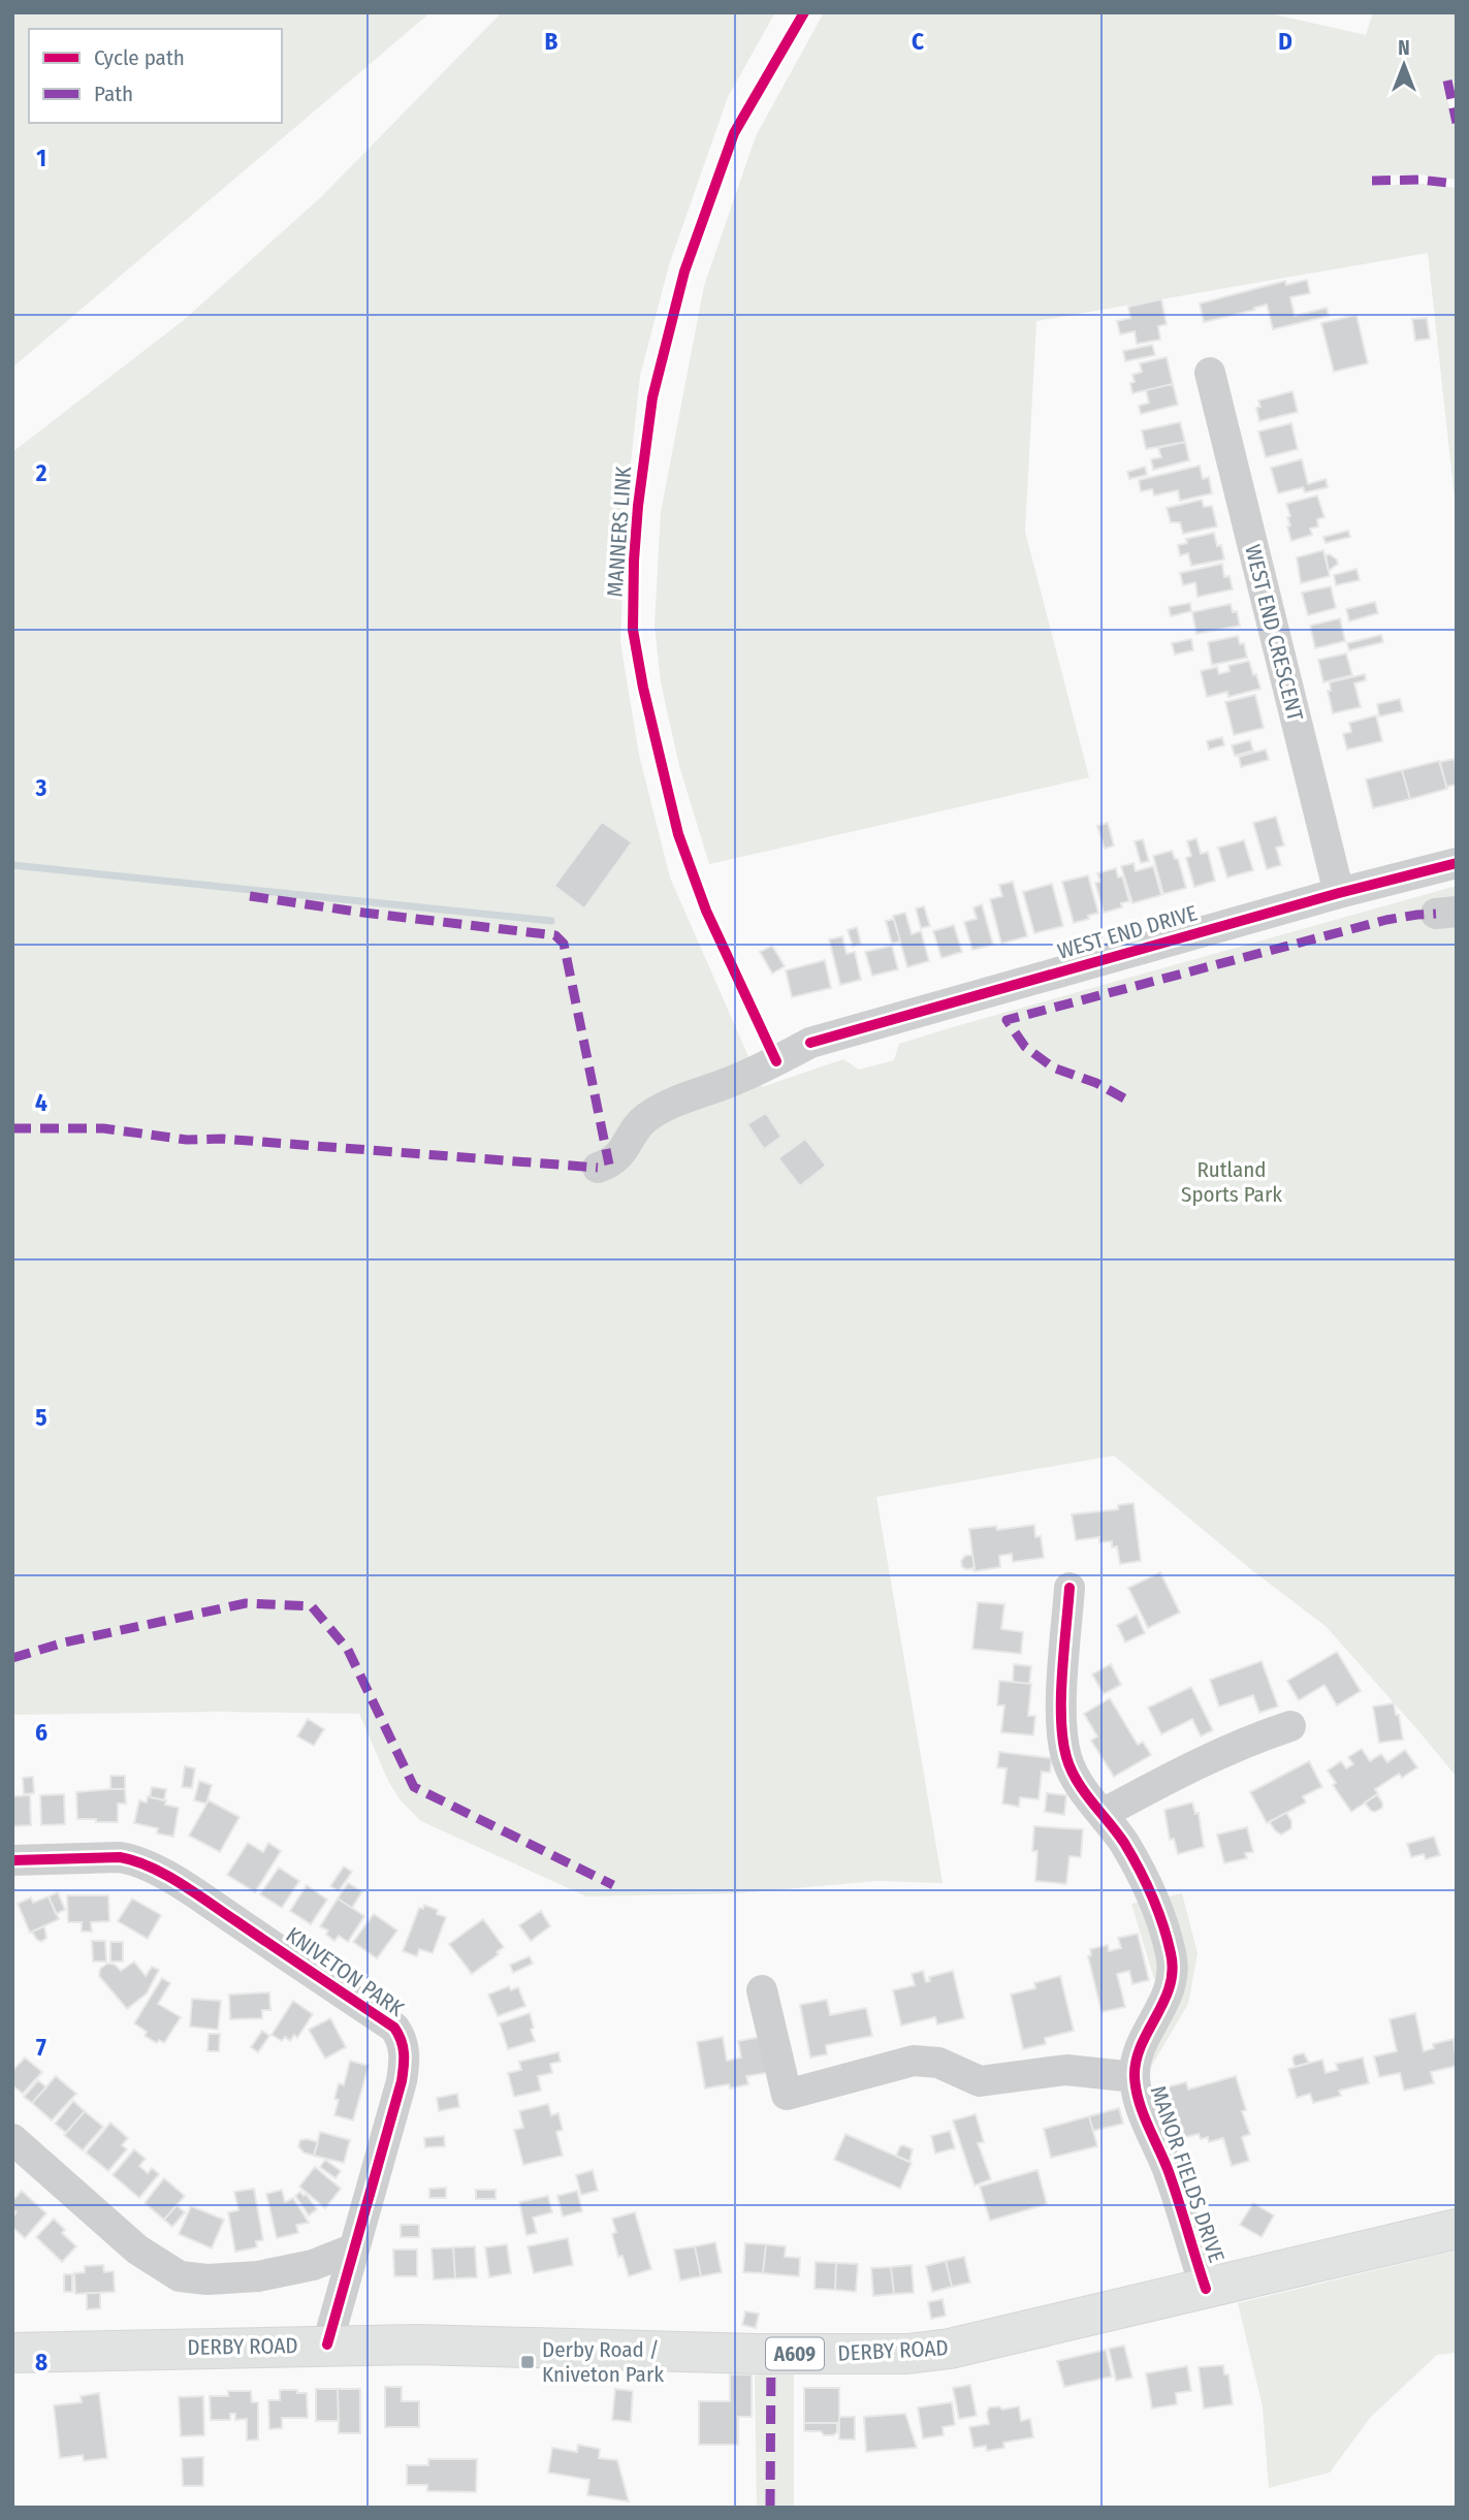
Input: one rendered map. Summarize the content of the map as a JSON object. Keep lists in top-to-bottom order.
{
  "streets": {
    "main road": ["DERBY ROAD", "A609"],
    "street": [
      "WEST END CRESCENT",
      "WEST END DRIVE",
      "KNIVETON PARK",
      "MANOR FIELDS DRIVE"
    ],
    "cycle path": ["MANNERS LINK"]
  },
  "crossings": [
    ["WEST END CRESCENT", "WEST END DRIVE"],
    ["KNIVETON PARK", "DERBY ROAD"],
    ["MANOR FIELDS DRIVE", "DERBY ROAD"]
  ],
  "parks": ["Rutland Sports Park"],
  "places": {
    "transit": ["Derby Road / Kniveton Park"]
  },
  "legend": ["Cycle path", "Path"],
  "north": "top",
  "grid": {
    "columns": ["B", "C", "D"],
    "rows": [
      "1",
      "2",
      "3",
      "4",
      "5",
      "6",
      "7",
      "8"
    ]
  }
}
